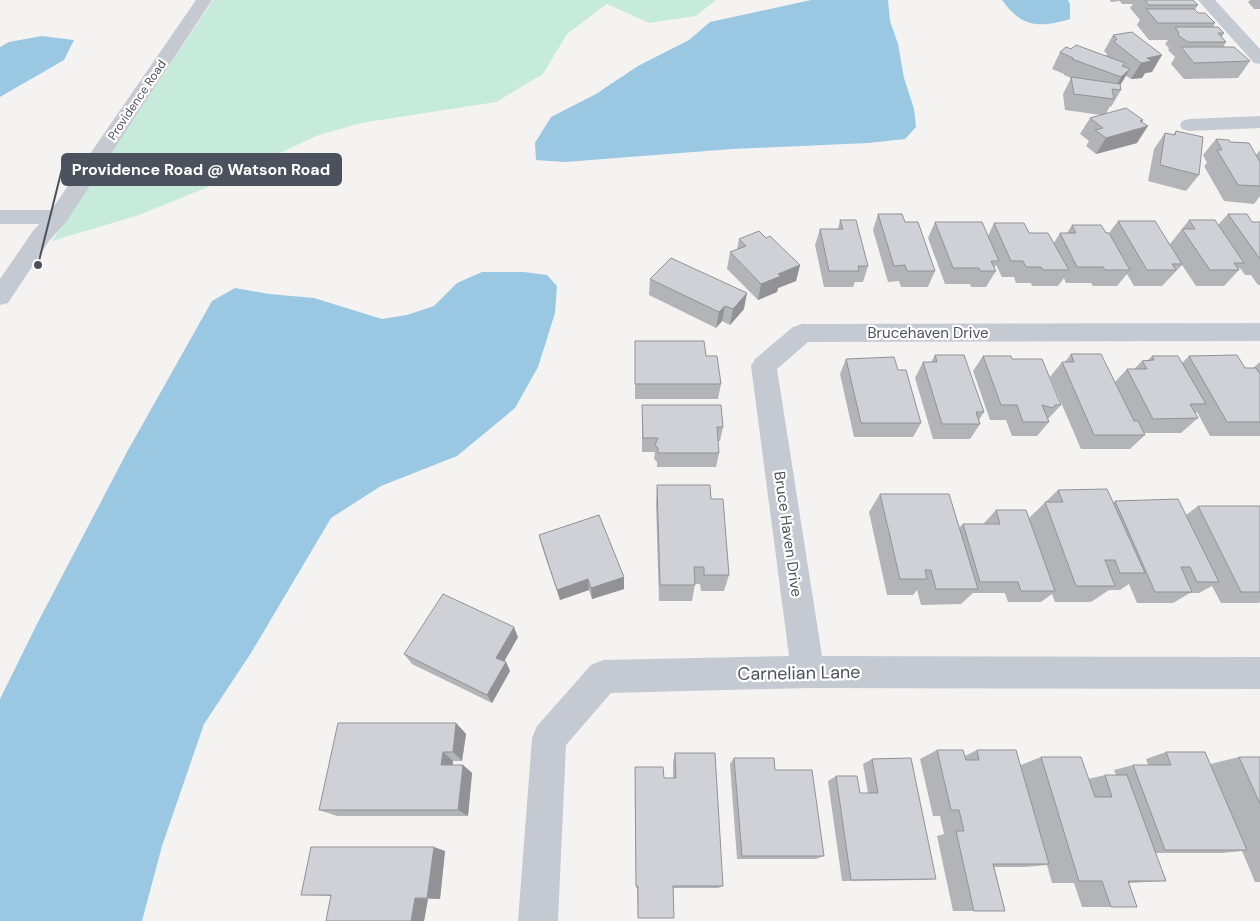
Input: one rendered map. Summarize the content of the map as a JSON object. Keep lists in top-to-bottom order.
{
  "streets": {
    "street": [
      "Providence Road",
      "Brucehaven Drive",
      "Bruce Haven Drive",
      "Carnelian Lane"
    ]
  },
  "crossings": [
    ["Brucehaven Drive", "Bruce Haven Drive"],
    ["Bruce Haven Drive", "Carnelian Lane"]
  ],
  "places": ["Providence Road @ Watson Road"]
}
